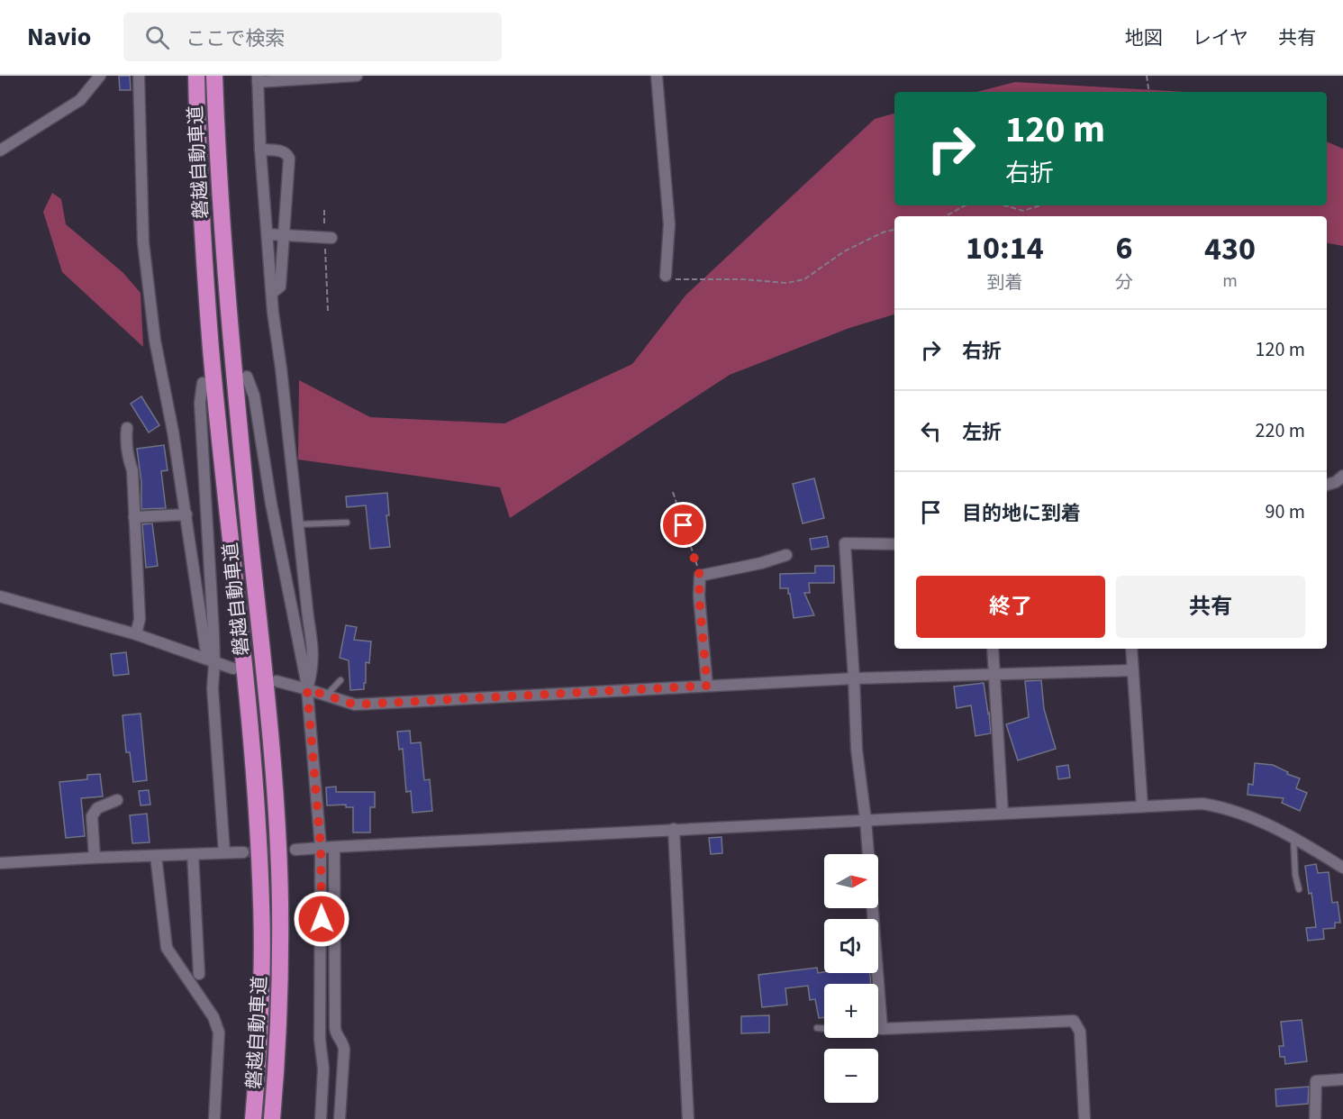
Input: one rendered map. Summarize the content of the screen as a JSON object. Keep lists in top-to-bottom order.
{
  "streets": {
    "highway": ["磐越自動車道"]
  },
  "north": "right",
  "page": {
    "header": "Navio",
    "search": "ここで検索",
    "nav": ["地図", "レイヤ", "共有"],
    "turn": ["120 m", "右折"],
    "eta": [
      "10:14",
      "到着",
      "6",
      "分",
      "430",
      "m"
    ],
    "list": [
      {
        "name": "右折",
        "value": "120 m"
      },
      {
        "name": "左折",
        "value": "220 m"
      },
      {
        "name": "目的地に到着",
        "value": "90 m"
      }
    ],
    "buttons": ["終了", "共有"],
    "map_buttons": ["+", "−"]
  }
}
